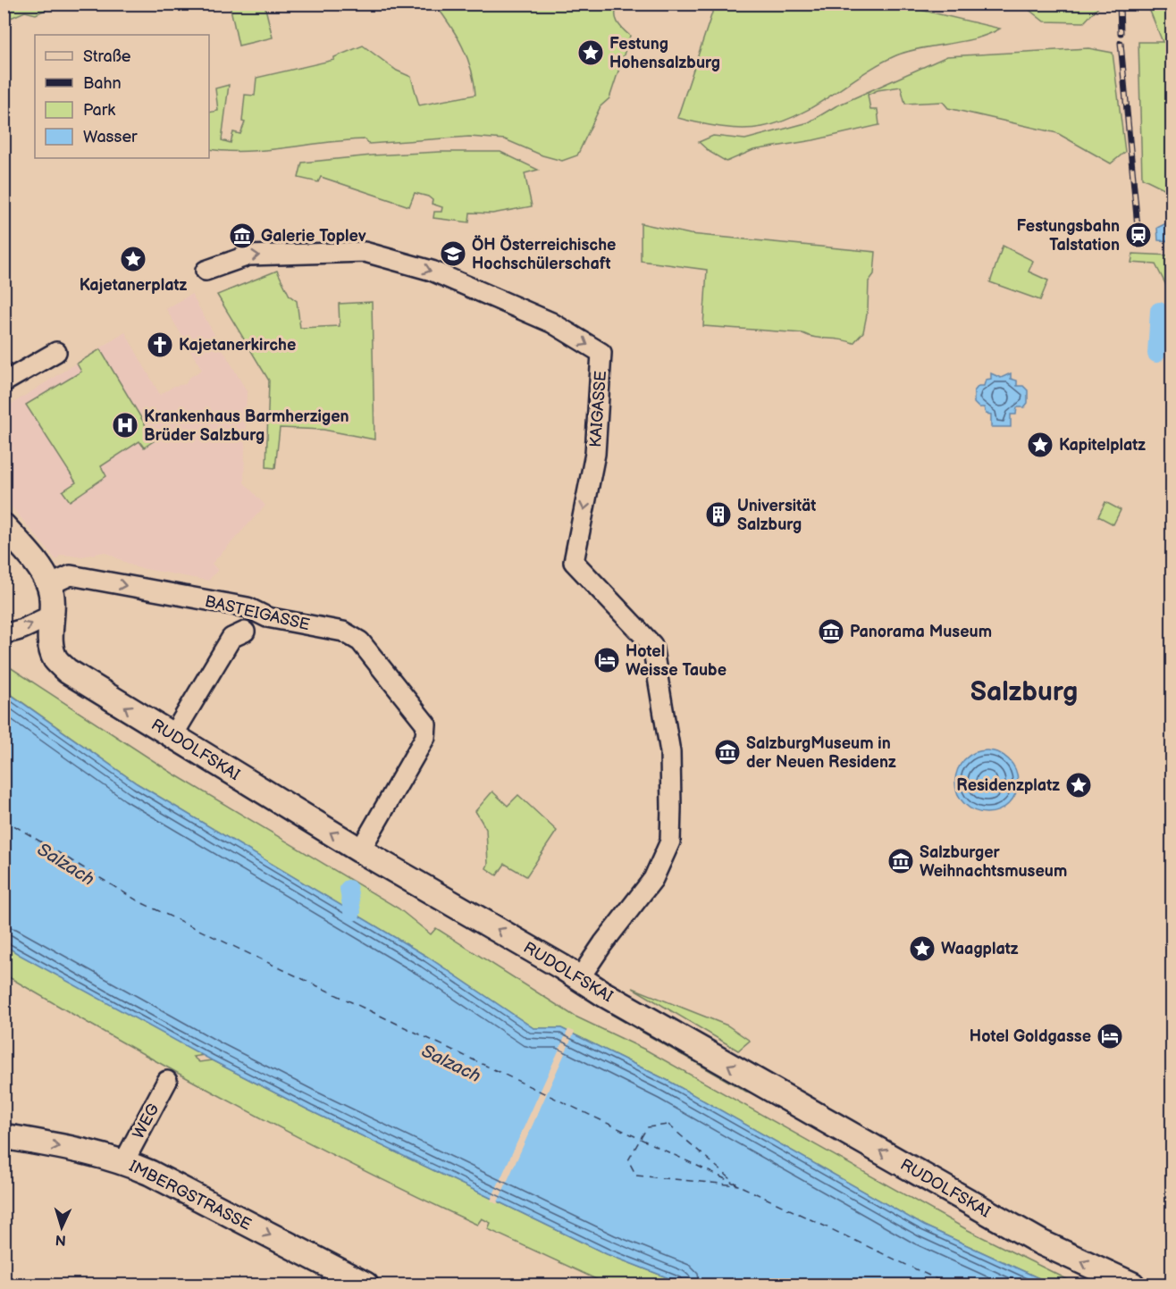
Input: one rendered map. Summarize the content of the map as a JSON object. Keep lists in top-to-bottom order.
{
  "streets": {
    "main road": ["RUDOLFSKAI", "IMBERGSTRASSE"],
    "street": ["KAIGASSE", "BASTEIGASSE", "WEG"]
  },
  "crossings": [
    ["KAIGASSE", "RUDOLFSKAI"],
    ["BASTEIGASSE", "RUDOLFSKAI"],
    ["WEG", "IMBERGSTRASSE"]
  ],
  "one_way": ["RUDOLFSKAI", "IMBERGSTRASSE"],
  "districts": ["Salzburg"],
  "water": ["Salzach"],
  "places": {
    "place": [
      "Festung Hohensalzburg",
      "Kajetanerplatz",
      "Kapitelplatz",
      "Residenzplatz",
      "Waagplatz"
    ],
    "station": ["Festungsbahn Talstation"],
    "museum": [
      "Galerie Toplev",
      "Panorama Museum",
      "SalzburgMuseum in der Neuen Residenz",
      "Salzburger Weihnachtsmuseum"
    ],
    "school or university": ["ÖH Österreichische Hochschülerschaft"],
    "church": ["Kajetanerkirche"],
    "hospital": ["Krankenhaus Barmherzigen Brüder Salzburg"],
    "building": ["Universität Salzburg"],
    "hotel": ["Hotel Weisse Taube", "Hotel Goldgasse"]
  },
  "legend": [
    "Straße",
    "Bahn",
    "Park",
    "Wasser"
  ],
  "north": "bottom"
}
